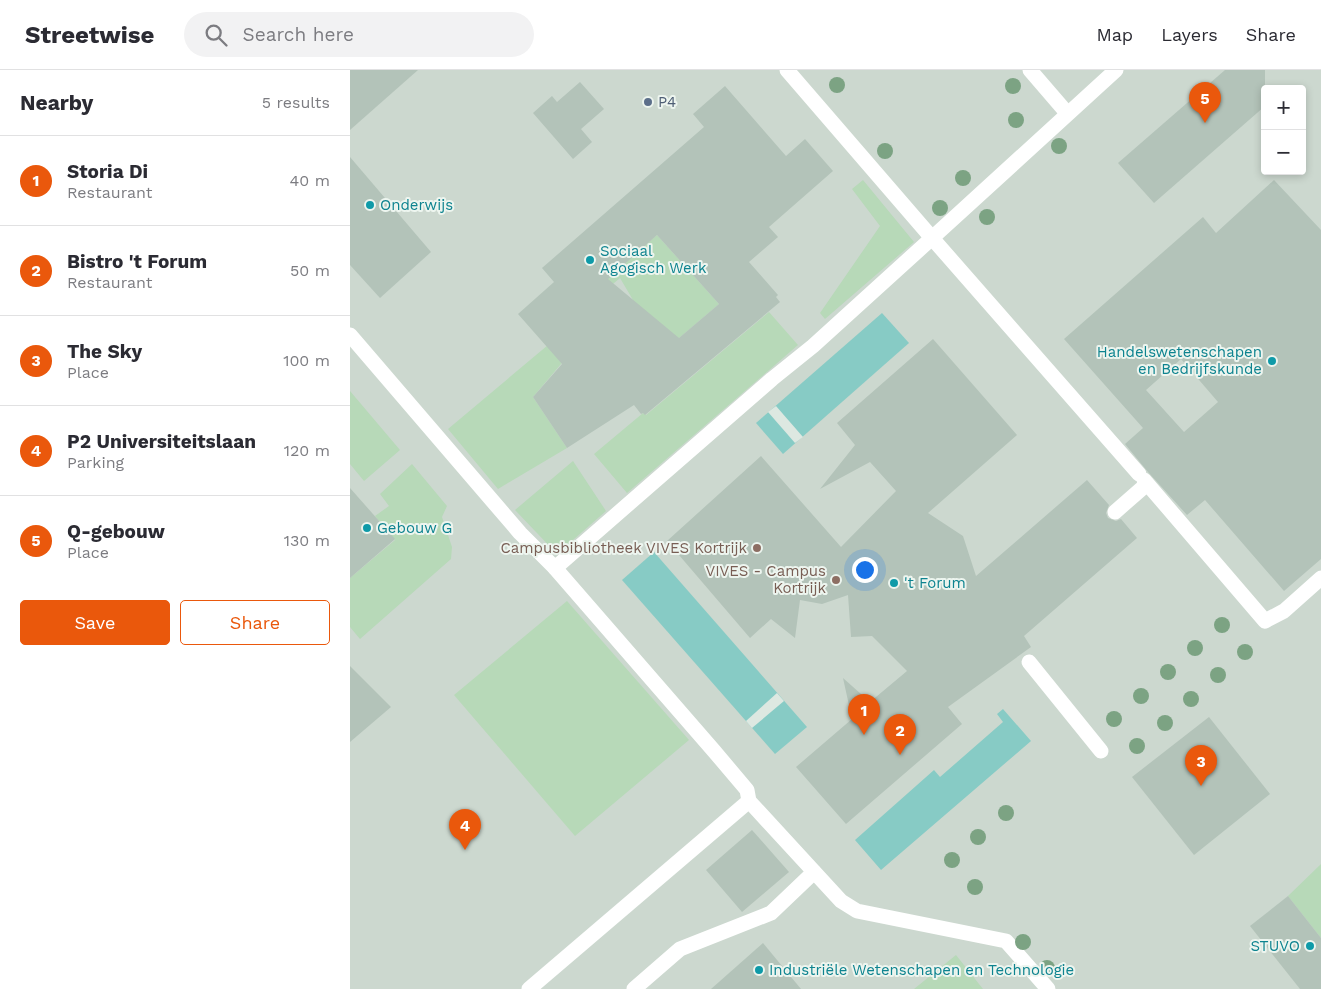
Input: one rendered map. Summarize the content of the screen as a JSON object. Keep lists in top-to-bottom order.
{
  "places": [
    "P4",
    "Onderwijs",
    "Sociaal Agogisch Werk",
    "Handelswetenschapen en Bedrijfskunde",
    "Gebouw G",
    "Campusbibliotheek VIVES Kortrijk",
    "VIVES - Campus Kortrijk",
    "'t Forum",
    "STUVO",
    "Industriële Wetenschapen en Technologie"
  ],
  "page": {
    "header": "Streetwise",
    "search": "Search here",
    "nav": ["Map", "Layers", "Share"],
    "heading": ["Nearby", "5 results"],
    "pins": [
      "5",
      "1",
      "2",
      "3",
      "4"
    ],
    "map_buttons": ["+", "−"],
    "list": [
      {
        "mark": "1",
        "name": "Storia Di",
        "note": "Restaurant",
        "value": "40 m"
      },
      {
        "mark": "2",
        "name": "Bistro 't Forum",
        "note": "Restaurant",
        "value": "50 m"
      },
      {
        "mark": "3",
        "name": "The Sky",
        "note": "Place",
        "value": "100 m"
      },
      {
        "mark": "4",
        "name": "P2 Universiteitslaan",
        "note": "Parking",
        "value": "120 m"
      },
      {
        "mark": "5",
        "name": "Q-gebouw",
        "note": "Place",
        "value": "130 m"
      }
    ],
    "buttons": ["Save", "Share"]
  }
}
